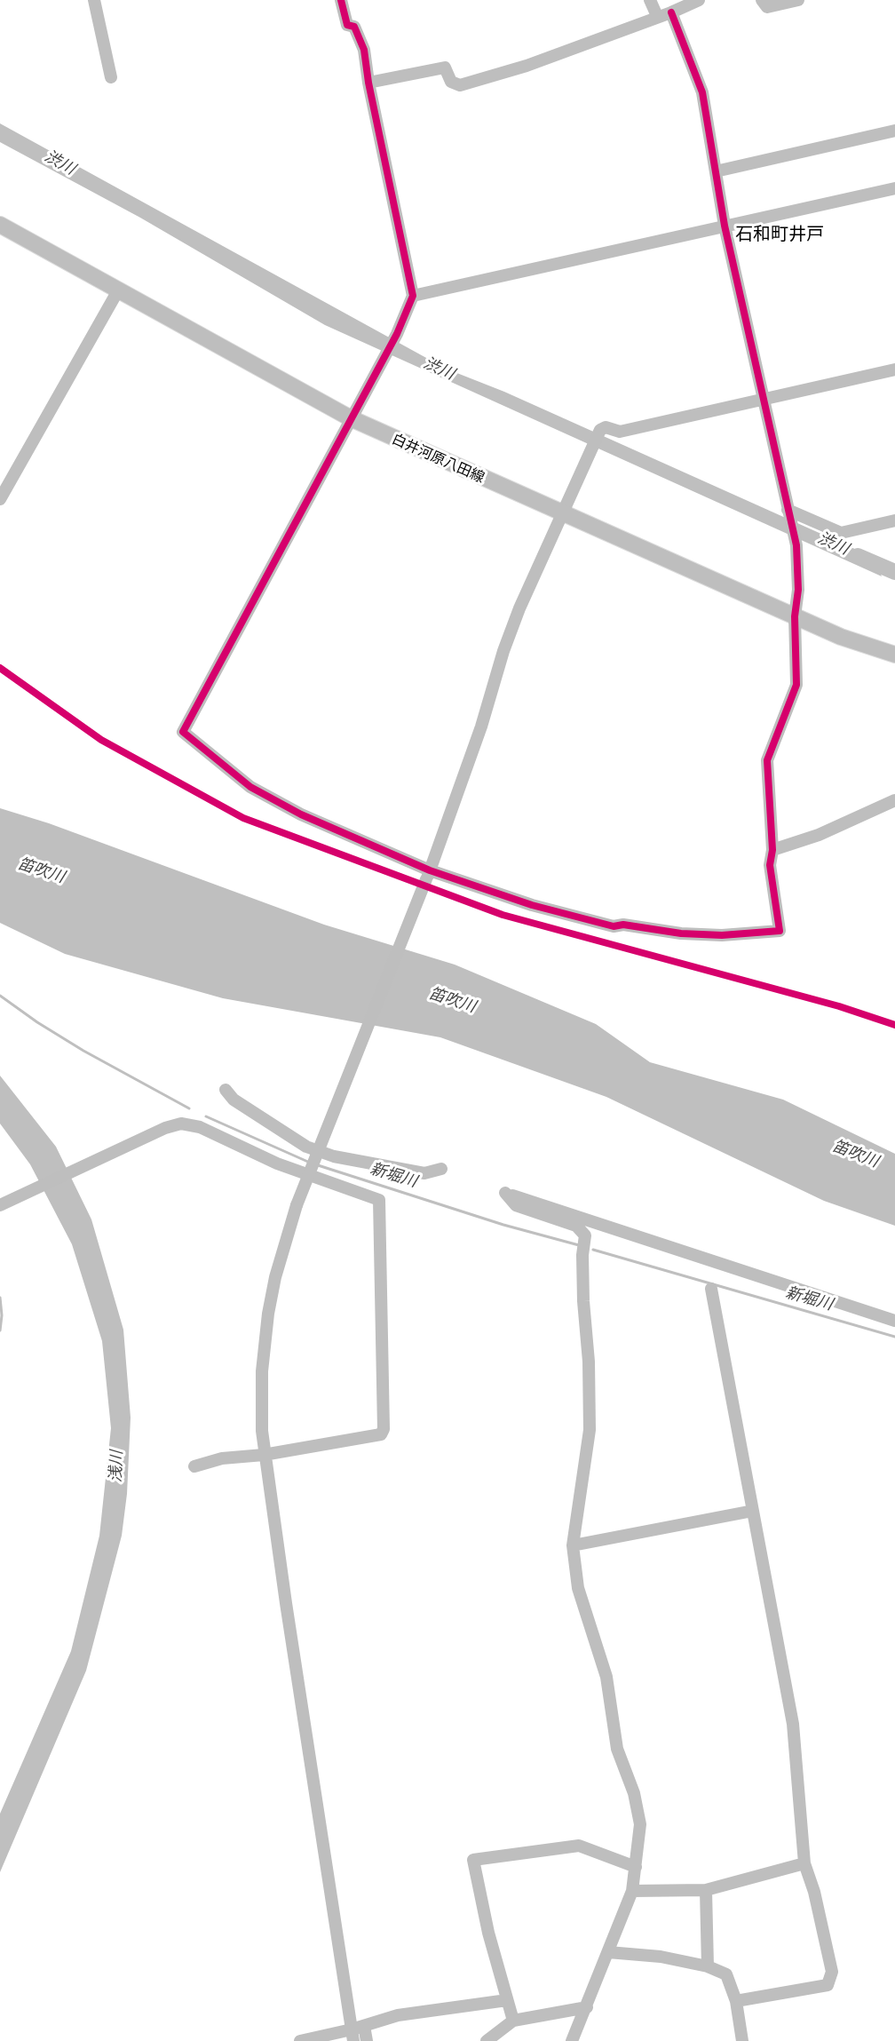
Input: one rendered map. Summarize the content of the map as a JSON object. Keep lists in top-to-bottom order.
{
  "streets": {
    "main road": ["白井河原八田線"]
  },
  "districts": ["石和町井戸"],
  "water": [
    "渋川",
    "笛吹川",
    "新堀川",
    "浅川"
  ]
}
